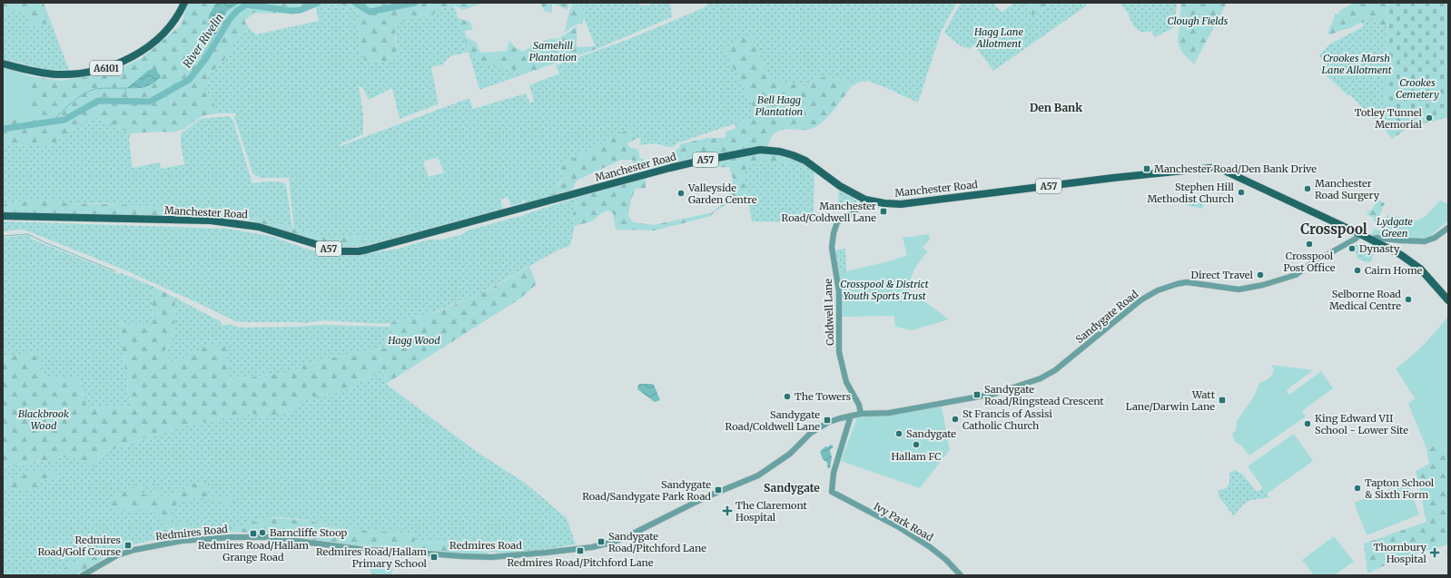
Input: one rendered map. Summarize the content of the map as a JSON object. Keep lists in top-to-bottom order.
{
  "streets": {
    "main road": ["A6101", "A57", "Manchester Road"],
    "street": [
      "Coldwell Lane",
      "Sandygate Road",
      "Ivy Park Road",
      "Redmires Road"
    ]
  },
  "crossings": [
    ["Manchester Road", "Coldwell Lane"],
    ["Manchester Road", "Sandygate Road"],
    ["Coldwell Lane", "Sandygate Road"],
    ["Coldwell Lane", "Redmires Road"],
    ["Sandygate Road", "Redmires Road"],
    ["Ivy Park Road", "Redmires Road"]
  ],
  "districts": ["Den Bank", "Crosspool", "Sandygate"],
  "water": ["River Rivelin"],
  "parks": [
    "Clough Fields",
    "Hagg Lane Allotment",
    "Samehill Plantation",
    "Crookes Marsh Lane Allotment",
    "Crookes Cemetery",
    "Bell Hagg Plantation",
    "Lydgate Green",
    "Crosspool & District Youth Sports Trust",
    "Hagg Wood",
    "Blackbrook Wood"
  ],
  "places": {
    "other": [
      "Totley Tunnel Memorial",
      "Manchester Road Surgery",
      "Stephen Hill Methodist Church",
      "Valleyside Garden Centre",
      "Crosspool Post Office",
      "Dynasty",
      "Cairn Home",
      "Direct Travel",
      "Selborne Road Medical Centre",
      "The Towers",
      "St Francis of Assisi Catholic Church",
      "King Edward VII School - Lower Site",
      "Sandygate",
      "Hallam FC",
      "Tapton School & Sixth Form",
      "Barncliffe Stoop"
    ],
    "transit": [
      "Manchester Road/Den Bank Drive",
      "Manchester Road/Coldwell Lane",
      "Sandygate Road/Ringstead Crescent",
      "Watt Lane/Darwin Lane",
      "Sandygate Road/Coldwell Lane",
      "Sandygate Road/Sandygate Park Road",
      "Redmires Road/Hallam Grange Road",
      "Sandygate Road/Pitchford Lane",
      "Redmires Road/Golf Course",
      "Redmires Road/Pitchford Lane",
      "Redmires Road/Hallam Primary School"
    ],
    "health": ["The Claremont Hospital", "Thornbury Hospital"]
  }
}
